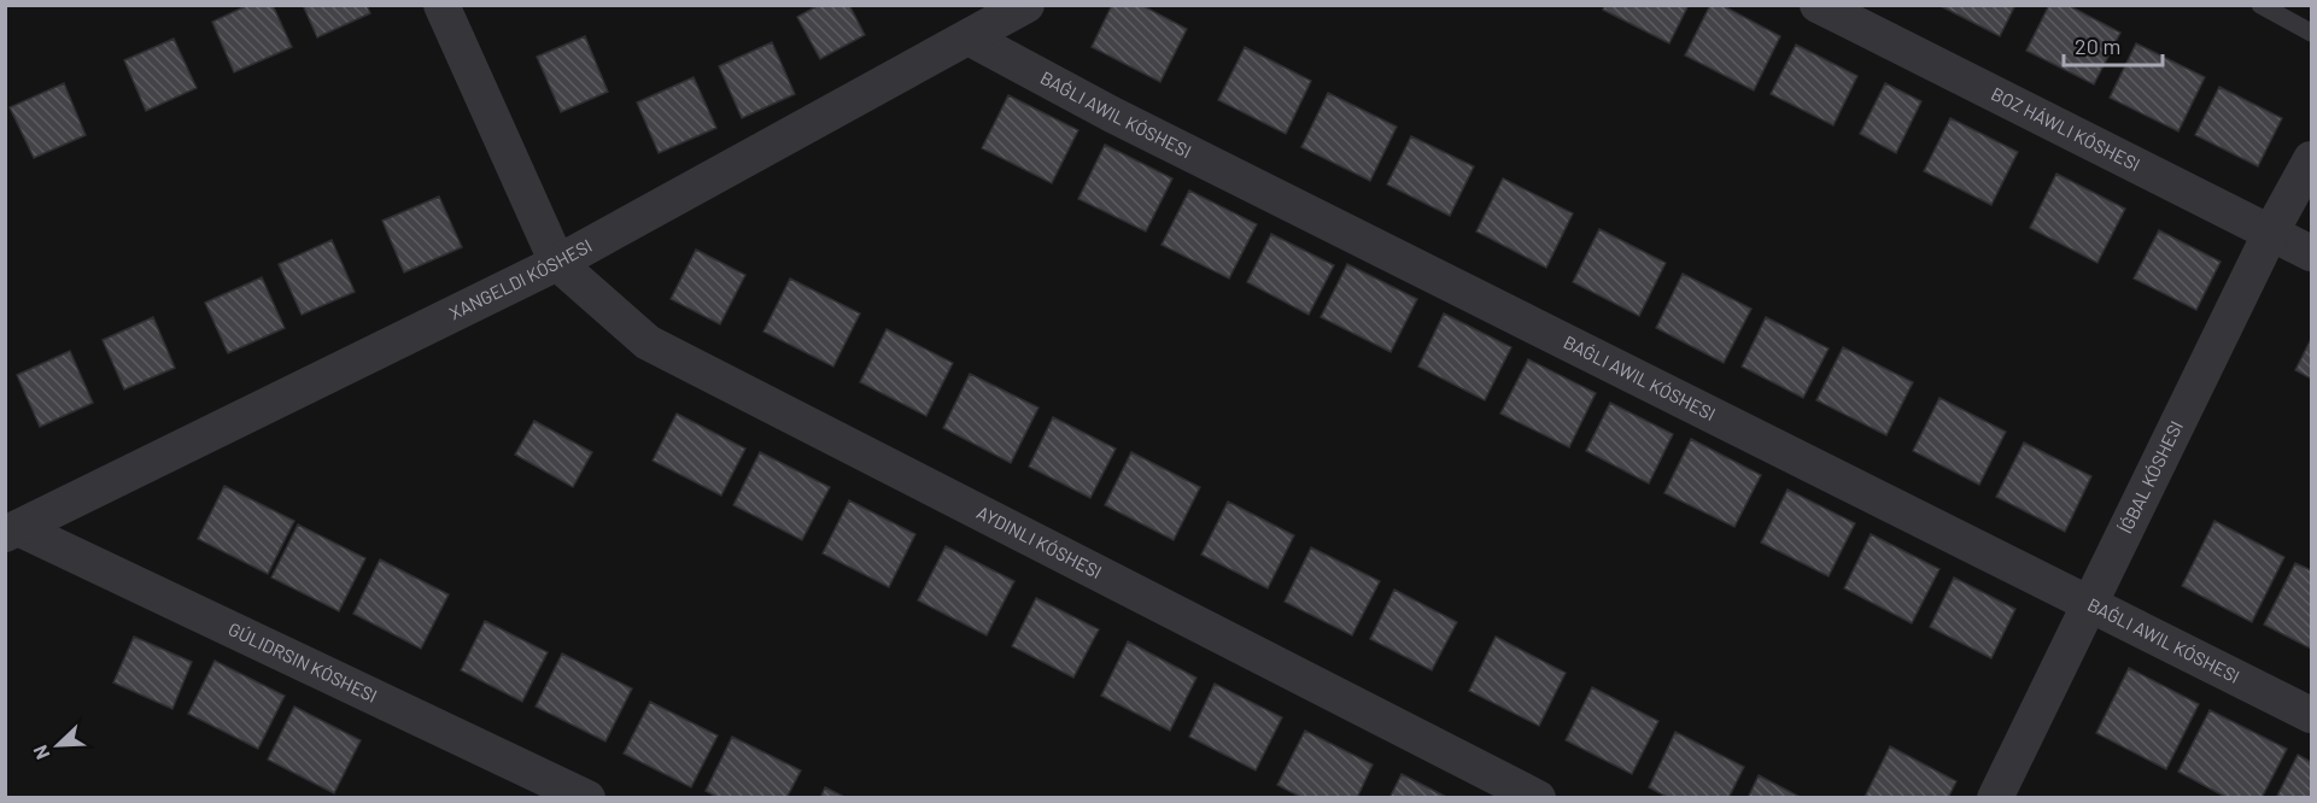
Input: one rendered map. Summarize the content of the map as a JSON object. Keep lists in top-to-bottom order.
{
  "streets": {
    "street": [
      "BOZ HÁWLI KÓSHESI",
      "XANGELDI KÓSHESI",
      "ÍǴBAL KÓSHESI",
      "GÚLIDRSIN KÓSHESI"
    ]
  },
  "crossings": [
    ["BOZ HÁWLI KÓSHESI", "ÍǴBAL KÓSHESI"],
    ["XANGELDI KÓSHESI", "GÚLIDRSIN KÓSHESI"]
  ],
  "scale_bar": "20 m",
  "north": "bottom left"
}
